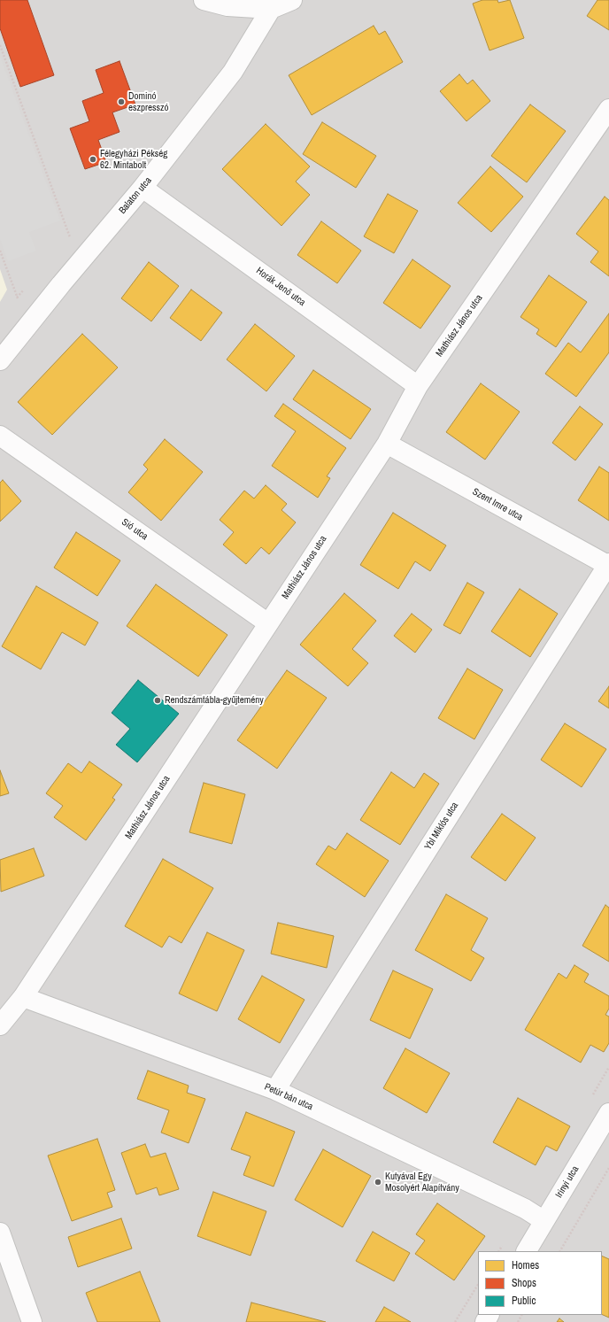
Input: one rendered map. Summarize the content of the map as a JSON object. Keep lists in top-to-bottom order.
{
  "streets": {
    "street": [
      "Balaton utca",
      "Horák Jenő utca",
      "Mathiász János utca",
      "Szent Imre utca",
      "Sió utca",
      "Ybl Miklós utca",
      "Petúr bán utca",
      "Irinyi utca"
    ]
  },
  "crossings": [
    ["Balaton utca", "Horák Jenő utca"],
    ["Horák Jenő utca", "Mathiász János utca"],
    ["Mathiász János utca", "Szent Imre utca"],
    ["Mathiász János utca", "Sió utca"],
    ["Mathiász János utca", "Petúr bán utca"],
    ["Szent Imre utca", "Ybl Miklós utca"],
    ["Ybl Miklós utca", "Petúr bán utca"],
    ["Petúr bán utca", "Irinyi utca"]
  ],
  "places": [
    "Dominó eszpresszó",
    "Félegyházi Pékség 62. Mintabolt",
    "Rendszámtábla-gyűjtemény",
    "Kutyával Egy Mosolyért Alapítvány"
  ],
  "legend": ["Homes", "Shops", "Public"]
}
